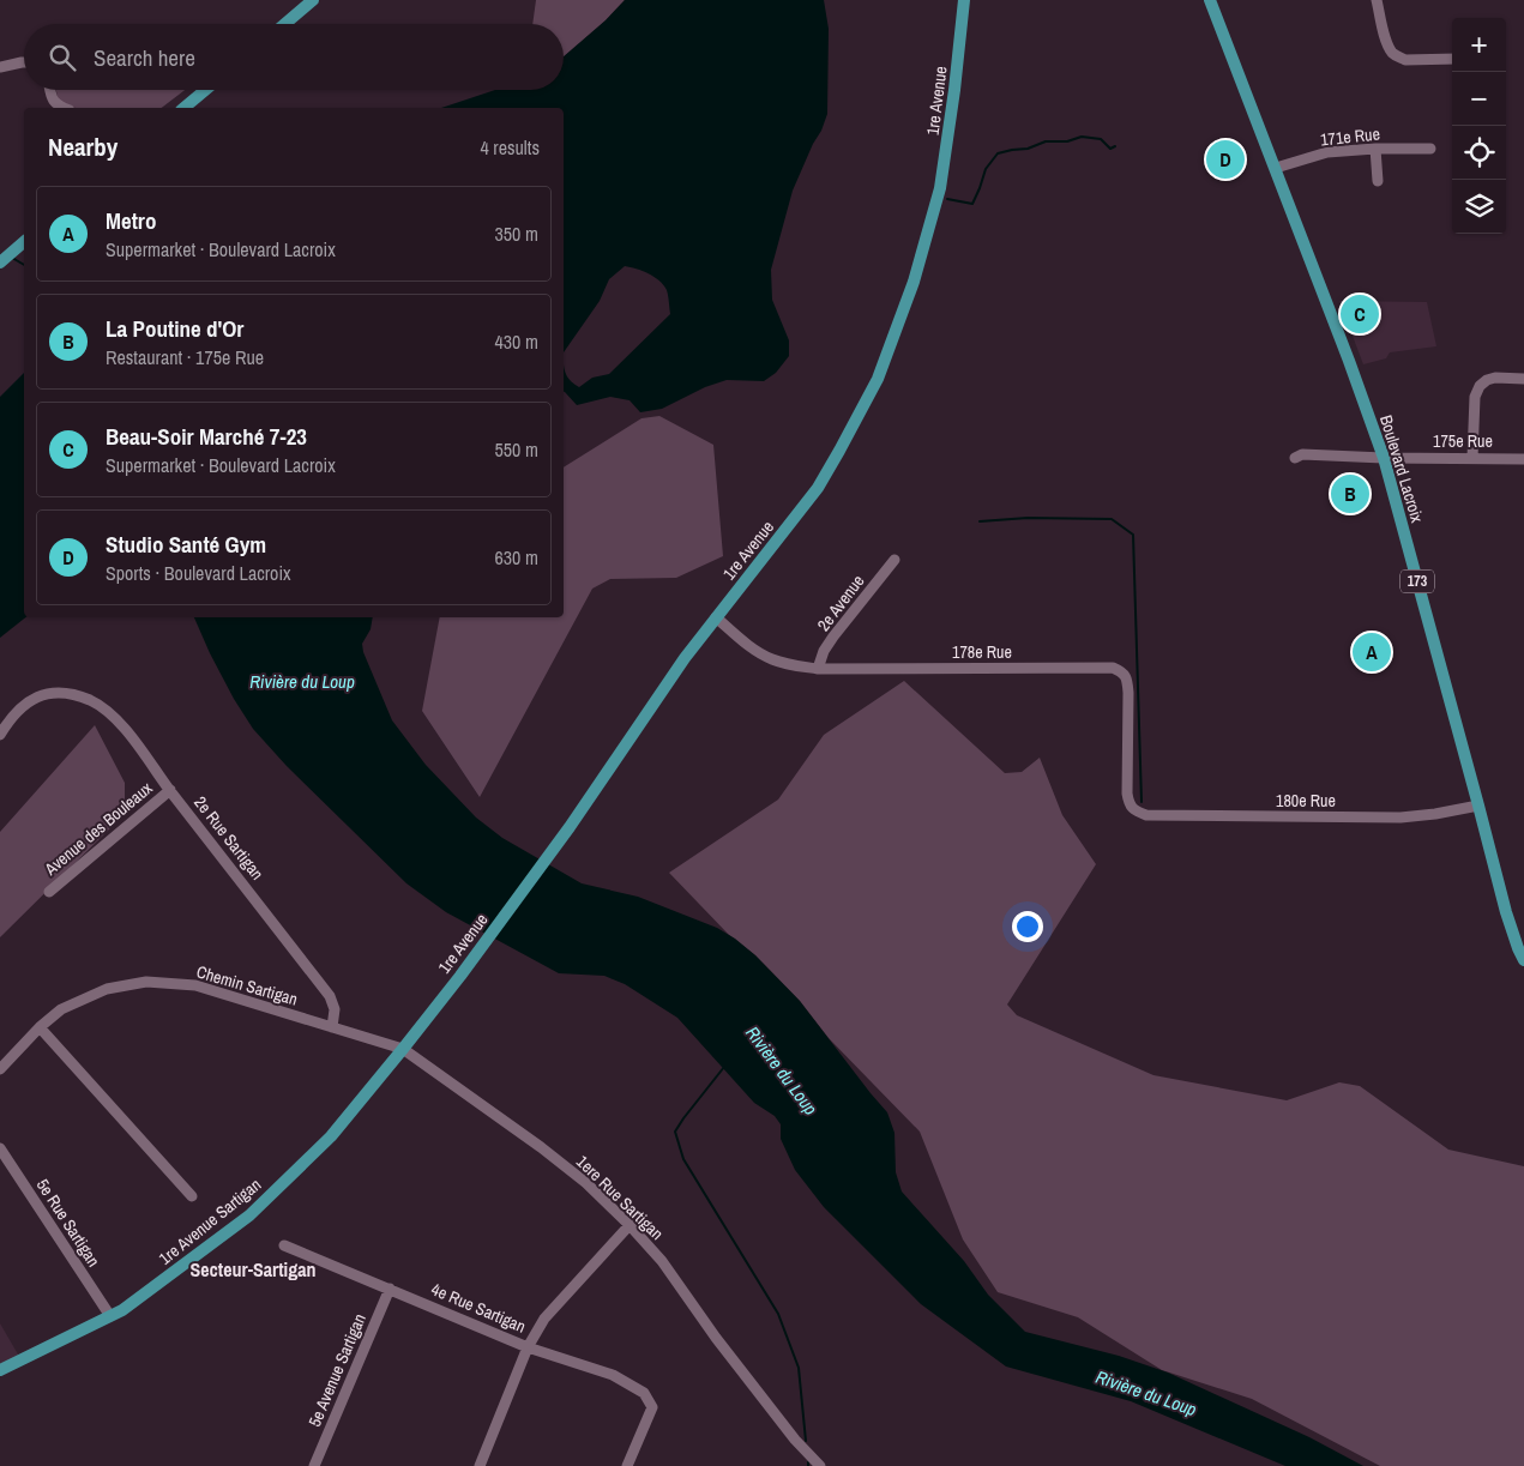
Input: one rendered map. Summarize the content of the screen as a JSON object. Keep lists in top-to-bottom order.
{
  "streets": {
    "main road": [
      "1re Avenue",
      "Boulevard Lacroix",
      "173",
      "1re Avenue Sartigan"
    ],
    "street": [
      "171e Rue",
      "175e Rue",
      "2e Avenue",
      "178e Rue",
      "180e Rue",
      "Avenue des Bouleaux",
      "2e Rue Sartigan",
      "Chemin Sartigan",
      "1ere Rue Sartigan",
      "5e Rue Sartigan",
      "4e Rue Sartigan",
      "5e Avenue Sartigan"
    ]
  },
  "crossings": [
    ["1re Avenue", "178e Rue"],
    ["1re Avenue", "Chemin Sartigan"],
    ["1re Avenue", "1ere Rue Sartigan"],
    ["1re Avenue", "1re Avenue Sartigan"],
    ["171e Rue", "Boulevard Lacroix"],
    ["175e Rue", "Boulevard Lacroix"],
    ["Boulevard Lacroix", "180e Rue"],
    ["2e Avenue", "178e Rue"],
    ["178e Rue", "180e Rue"],
    ["Avenue des Bouleaux", "2e Rue Sartigan"],
    ["2e Rue Sartigan", "Chemin Sartigan"],
    ["Chemin Sartigan", "1ere Rue Sartigan"],
    ["Chemin Sartigan", "1re Avenue Sartigan"],
    ["1ere Rue Sartigan", "1re Avenue Sartigan"],
    ["1re Avenue Sartigan", "5e Rue Sartigan"],
    ["4e Rue Sartigan", "5e Avenue Sartigan"]
  ],
  "districts": ["Secteur-Sartigan"],
  "water": ["Rivière du Loup"],
  "page": {
    "map_buttons": ["+", "−"],
    "search": "Search here",
    "heading": ["Nearby", "4 results"],
    "pins": [
      "D",
      "C",
      "B",
      "A"
    ],
    "list": [
      {
        "mark": "A",
        "name": "Metro",
        "note": "Supermarket · Boulevard Lacroix",
        "value": "350 m"
      },
      {
        "mark": "B",
        "name": "La Poutine d'Or",
        "note": "Restaurant · 175e Rue",
        "value": "430 m"
      },
      {
        "mark": "C",
        "name": "Beau-Soir Marché 7-23",
        "note": "Supermarket · Boulevard Lacroix",
        "value": "550 m"
      },
      {
        "mark": "D",
        "name": "Studio Santé Gym",
        "note": "Sports · Boulevard Lacroix",
        "value": "630 m"
      }
    ]
  }
}
